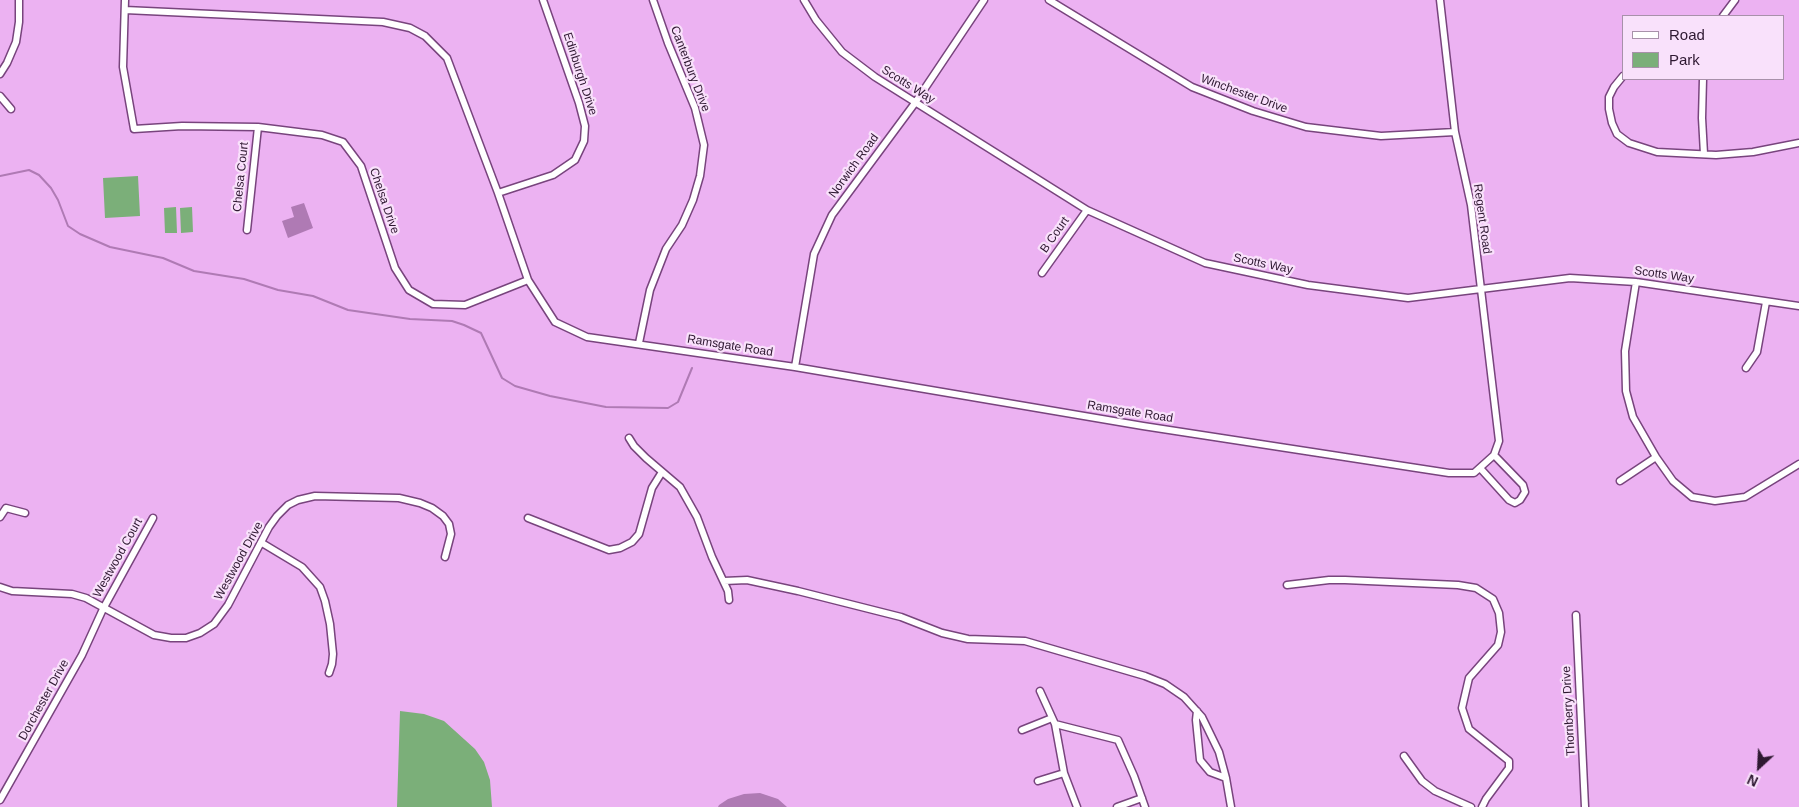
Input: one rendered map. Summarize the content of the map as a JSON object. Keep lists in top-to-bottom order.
{
  "streets": {
    "street": [
      "Canterbury Drive",
      "Edinburgh Drive",
      "Scotts Way",
      "Winchester Drive",
      "Norwich Road",
      "Chelsa Court",
      "Chelsa Drive",
      "Regent Road",
      "B Court",
      "Ramsgate Road",
      "Westwood Court",
      "Westwood Drive",
      "Dorchester Drive",
      "Thornberry Drive"
    ]
  },
  "crossings": [
    ["Canterbury Drive", "Ramsgate Road"],
    ["Edinburgh Drive", "Ramsgate Road"],
    ["Scotts Way", "Norwich Road"],
    ["Scotts Way", "Regent Road"],
    ["Scotts Way", "B Court"],
    ["Winchester Drive", "Regent Road"],
    ["Norwich Road", "Ramsgate Road"],
    ["Chelsa Court", "Chelsa Drive"],
    ["Chelsa Drive", "Ramsgate Road"],
    ["Westwood Court", "Westwood Drive"],
    ["Westwood Court", "Dorchester Drive"],
    ["Westwood Drive", "Dorchester Drive"]
  ],
  "legend": ["Road", "Park"],
  "north": "bottom left"
}
